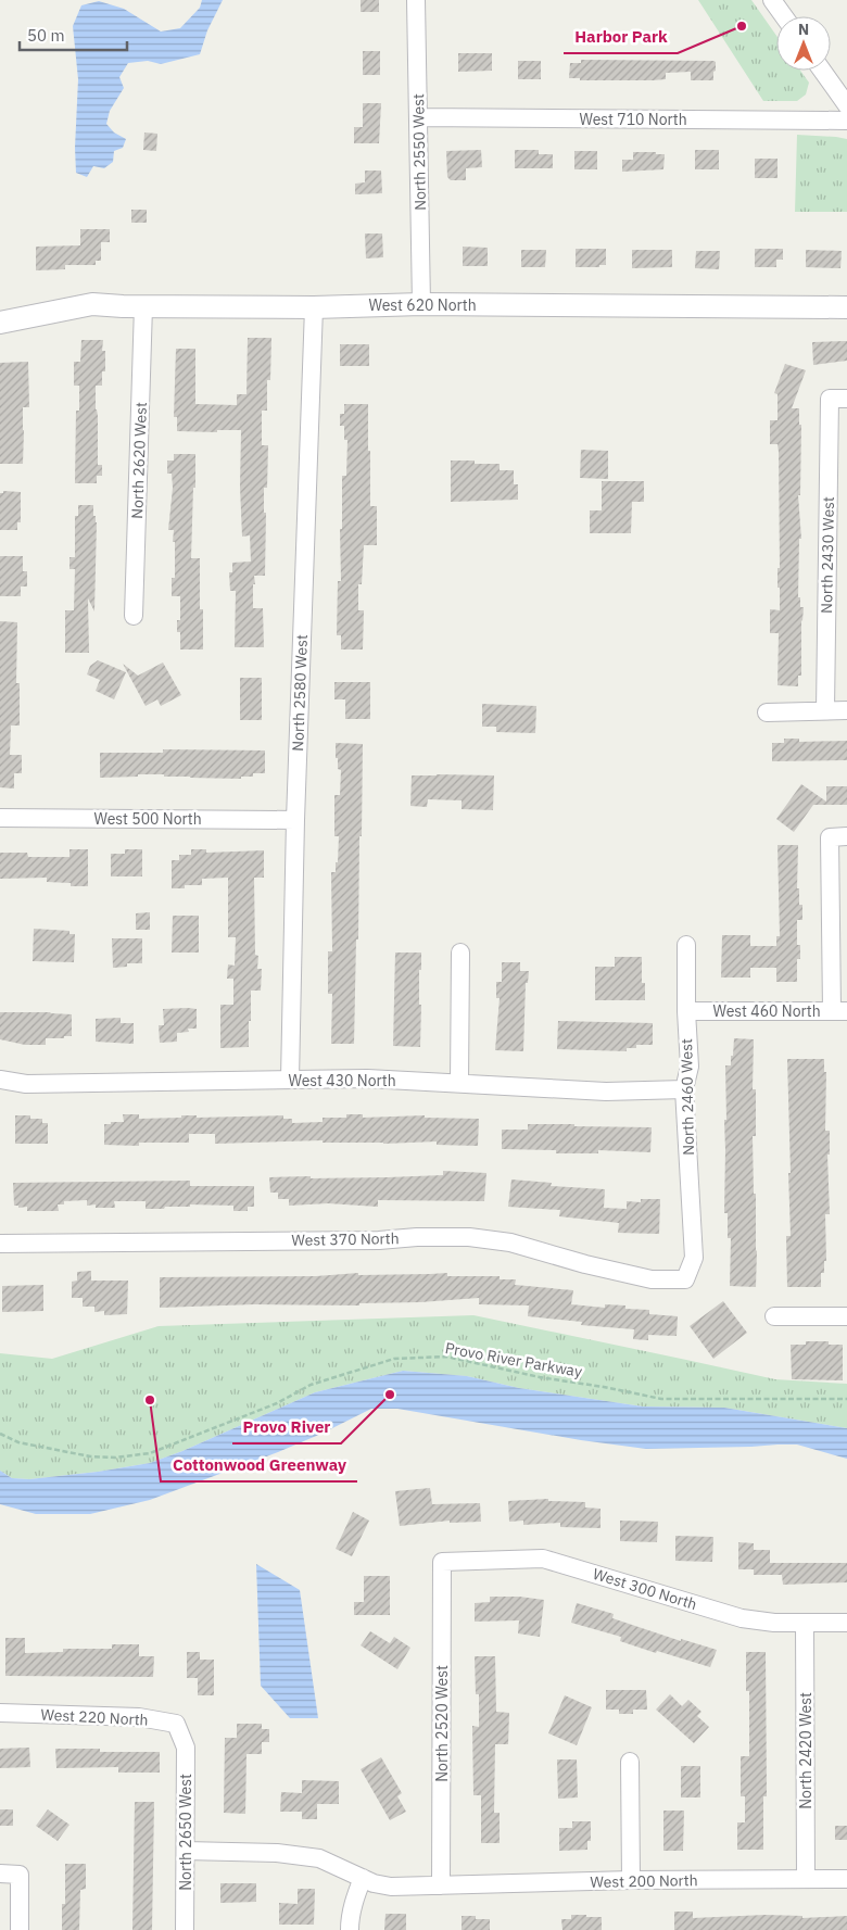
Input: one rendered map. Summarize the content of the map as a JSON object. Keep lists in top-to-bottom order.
{
  "streets": {
    "street": [
      "West 710 North",
      "North 2550 West",
      "West 620 North",
      "North 2620 West",
      "North 2430 West",
      "North 2580 West",
      "West 500 North",
      "West 460 North",
      "West 430 North",
      "North 2460 West",
      "West 370 North",
      "West 300 North",
      "West 220 North",
      "North 2520 West",
      "North 2420 West",
      "North 2650 West",
      "West 200 North"
    ],
    "path": ["Provo River Parkway"]
  },
  "crossings": [
    ["West 710 North", "North 2550 West"],
    ["North 2550 West", "West 620 North"],
    ["West 620 North", "North 2620 West"],
    ["West 620 North", "North 2580 West"],
    ["North 2580 West", "West 500 North"],
    ["North 2580 West", "West 430 North"],
    ["West 460 North", "North 2460 West"],
    ["West 430 North", "North 2460 West"],
    ["North 2460 West", "West 370 North"],
    ["West 300 North", "North 2520 West"],
    ["West 300 North", "North 2420 West"],
    ["West 220 North", "North 2650 West"],
    ["North 2520 West", "West 200 North"],
    ["North 2420 West", "West 200 North"],
    ["North 2650 West", "West 200 North"]
  ],
  "places": ["Harbor Park", "Provo River", "Cottonwood Greenway"],
  "scale_bar": "50 m",
  "north": "top"
}
